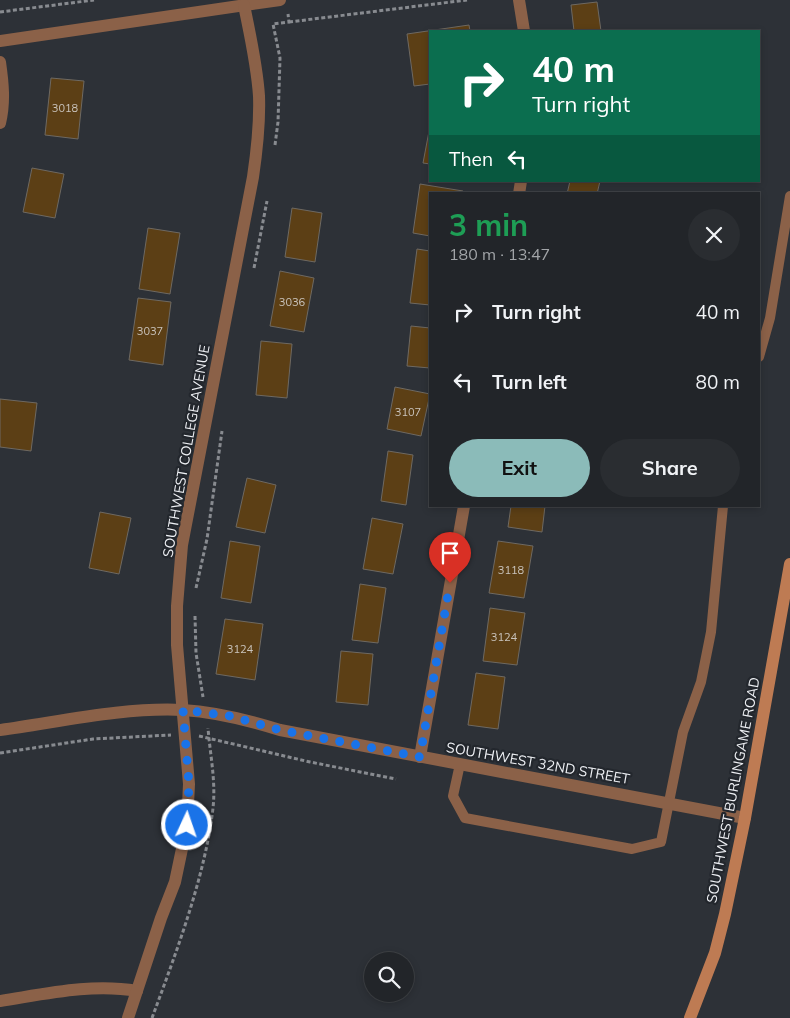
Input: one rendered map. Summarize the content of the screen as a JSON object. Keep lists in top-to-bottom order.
{
  "streets": {
    "main road": ["SOUTHWEST BURLINGAME ROAD"],
    "street": ["SOUTHWEST COLLEGE AVENUE", "SOUTHWEST 32ND STREET"]
  },
  "crossings": [
    ["SOUTHWEST COLLEGE AVENUE", "SOUTHWEST 32ND STREET"],
    ["SOUTHWEST 32ND STREET", "SOUTHWEST BURLINGAME ROAD"]
  ],
  "house_numbers": [
    "3018",
    "3036",
    "3037",
    "3107",
    "3118",
    "3124",
    "3124"
  ],
  "page": {
    "turn": ["40 m", "Turn right"],
    "then": "Then",
    "heading": ["3 min", "180 m · 13:47"],
    "list": [
      {
        "name": "Turn right",
        "value": "40 m"
      },
      {
        "name": "Turn left",
        "value": "80 m"
      }
    ],
    "buttons": ["Exit", "Share"]
  }
}
